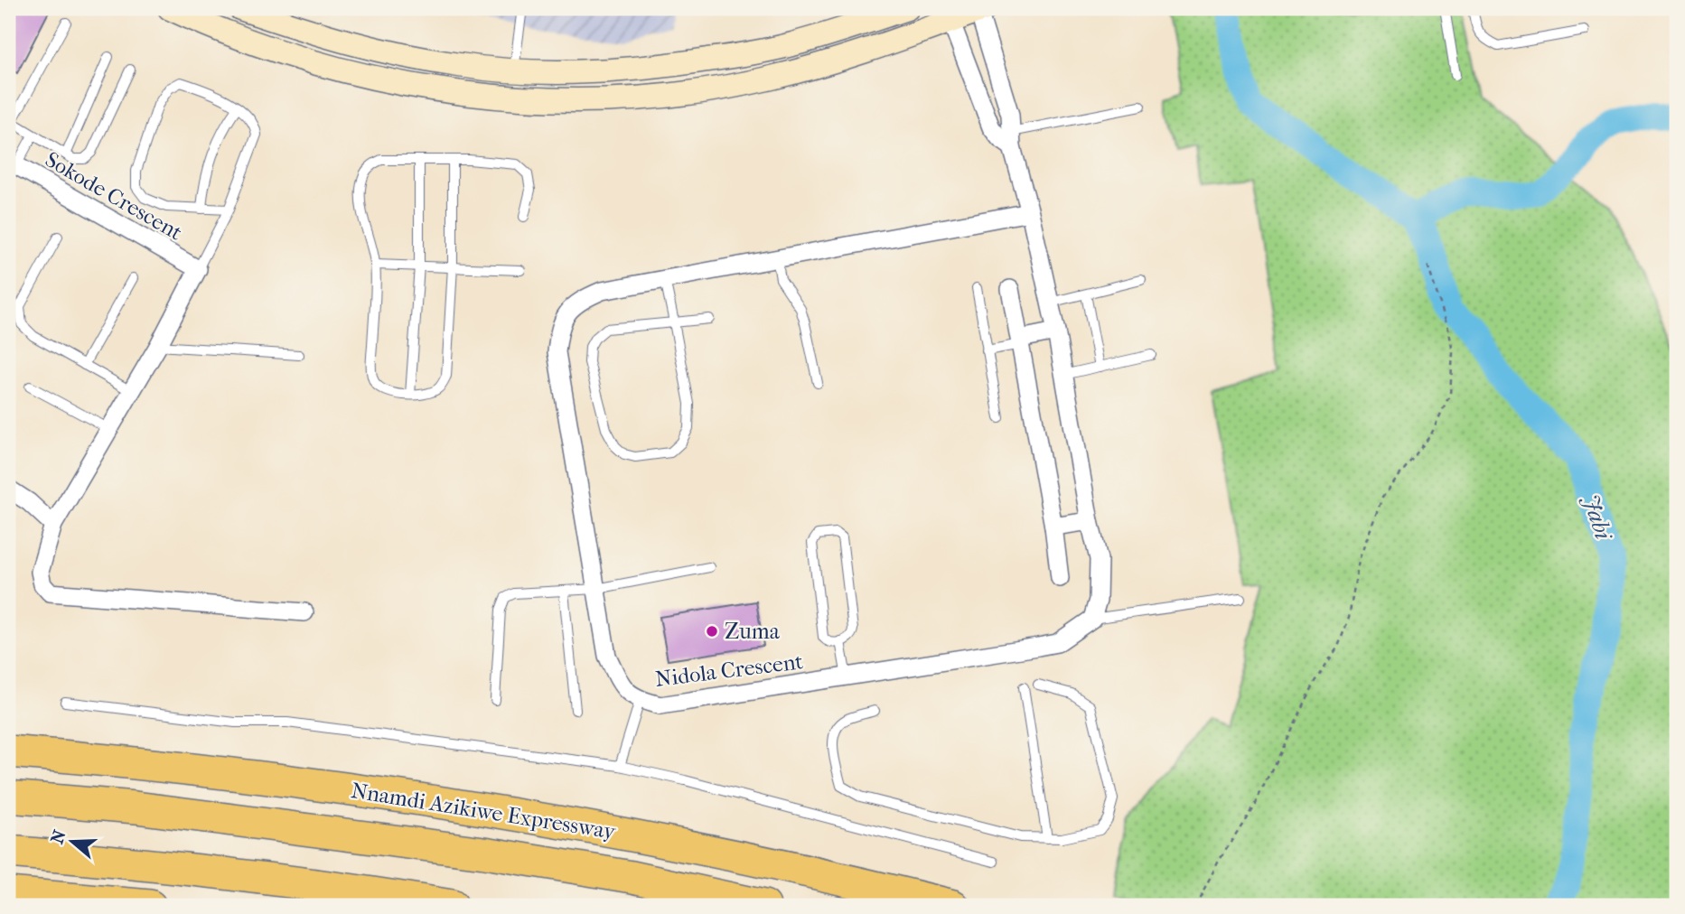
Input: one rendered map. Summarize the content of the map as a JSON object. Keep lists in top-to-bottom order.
{
  "streets": {
    "highway": ["Nnamdi Azikiwe Expressway"],
    "street": ["Sokode Crescent", "Nidola Crescent"]
  },
  "water": ["Jabi"],
  "places": ["Zuma"],
  "north": "left"
}
